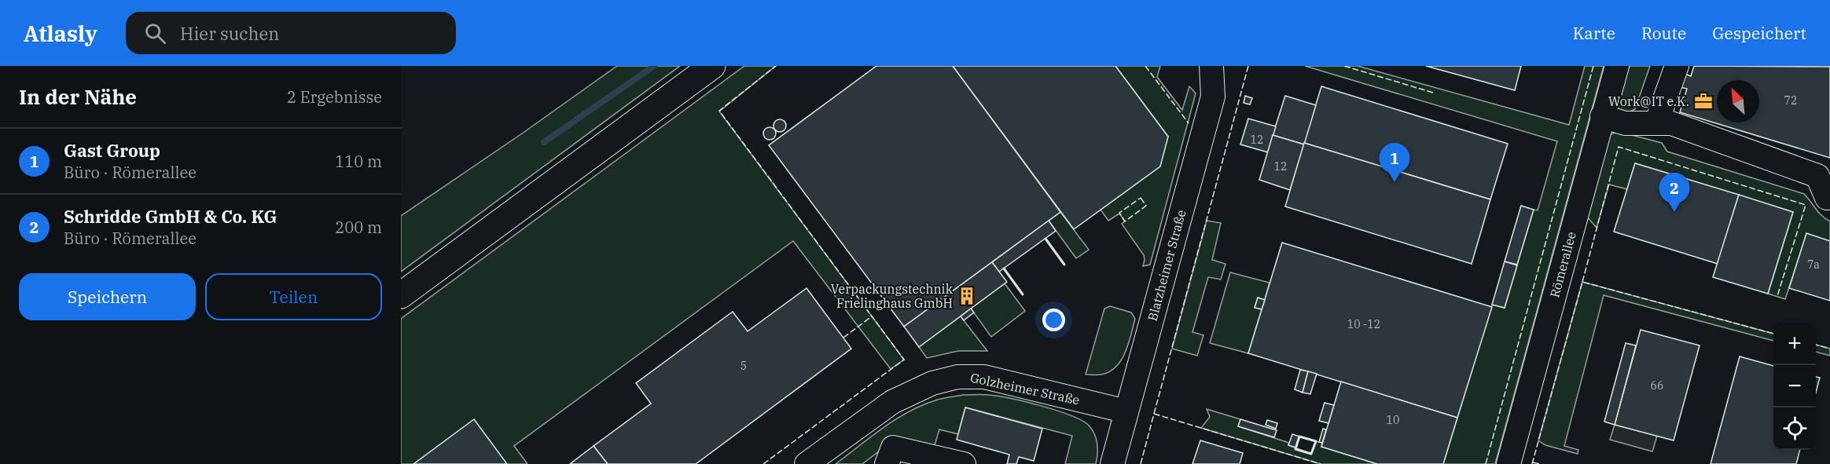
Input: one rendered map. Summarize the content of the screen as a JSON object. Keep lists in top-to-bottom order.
{
  "streets": {
    "street": ["Römerallee", "Blatzheimer Straße", "Golzheimer Straße"]
  },
  "crossings": [
    ["Blatzheimer Straße", "Golzheimer Straße"]
  ],
  "places": {
    "office": ["Work@IT e.K."],
    "building": ["Verpackungstechnik Frielinghaus GmbH"]
  },
  "house_numbers": [
    "72",
    "12",
    "12",
    "7a",
    "10 -12",
    "5",
    "66",
    "10"
  ],
  "north": "top left",
  "page": {
    "header": "Atlasly",
    "search": "Hier suchen",
    "nav": ["Karte", "Route", "Gespeichert"],
    "heading": ["In der Nähe", "2 Ergebnisse"],
    "list": [
      {
        "mark": "1",
        "name": "Gast Group",
        "note": "Büro · Römerallee",
        "value": "110 m"
      },
      {
        "mark": "2",
        "name": "Schridde GmbH & Co. KG",
        "note": "Büro · Römerallee",
        "value": "200 m"
      }
    ],
    "pins": ["1", "2"],
    "buttons": ["Speichern", "Teilen"],
    "map_buttons": ["+", "−"]
  }
}
